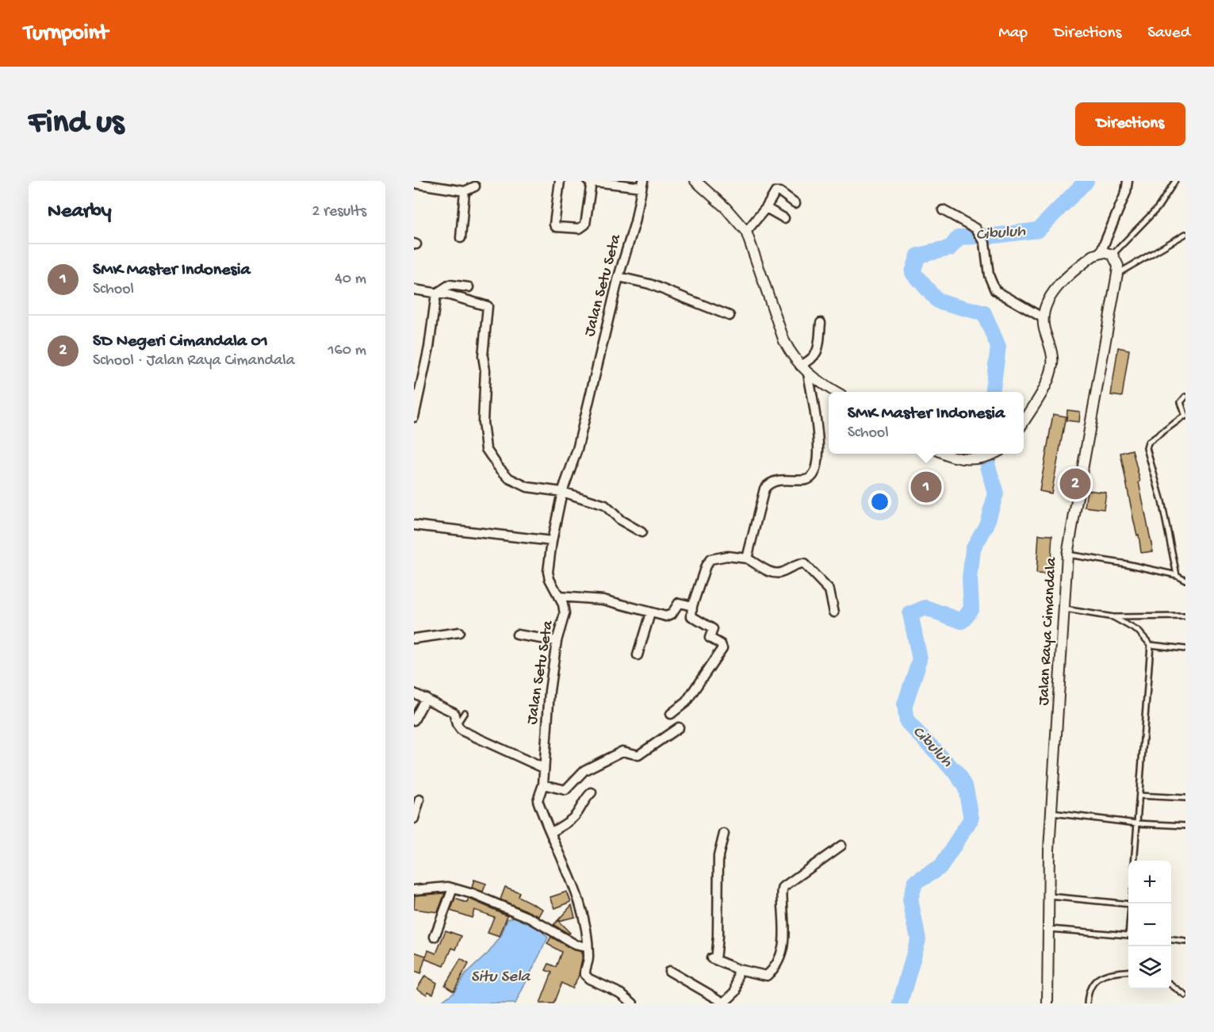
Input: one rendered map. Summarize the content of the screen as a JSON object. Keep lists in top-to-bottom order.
{
  "streets": {
    "street": ["Jalan Setu Seta", "Jalan Raya Cimandala"]
  },
  "water": ["Cibuluh", "Situ Sela"],
  "page": {
    "header": "Turnpoint",
    "nav": ["Map", "Directions", "Saved"],
    "buttons": "Directions",
    "title": "Find us",
    "heading": ["Nearby", "2 results"],
    "list": [
      {
        "mark": "1",
        "name": "SMK Master Indonesia",
        "note": "School",
        "value": "40 m"
      },
      {
        "mark": "2",
        "name": "SD Negeri Cimandala 01",
        "note": "School · Jalan Raya Cimandala",
        "value": "160 m"
      }
    ],
    "popup": ["SMK Master Indonesia", "School"],
    "pins": ["2", "1"],
    "map_buttons": ["+", "−"]
  }
}
